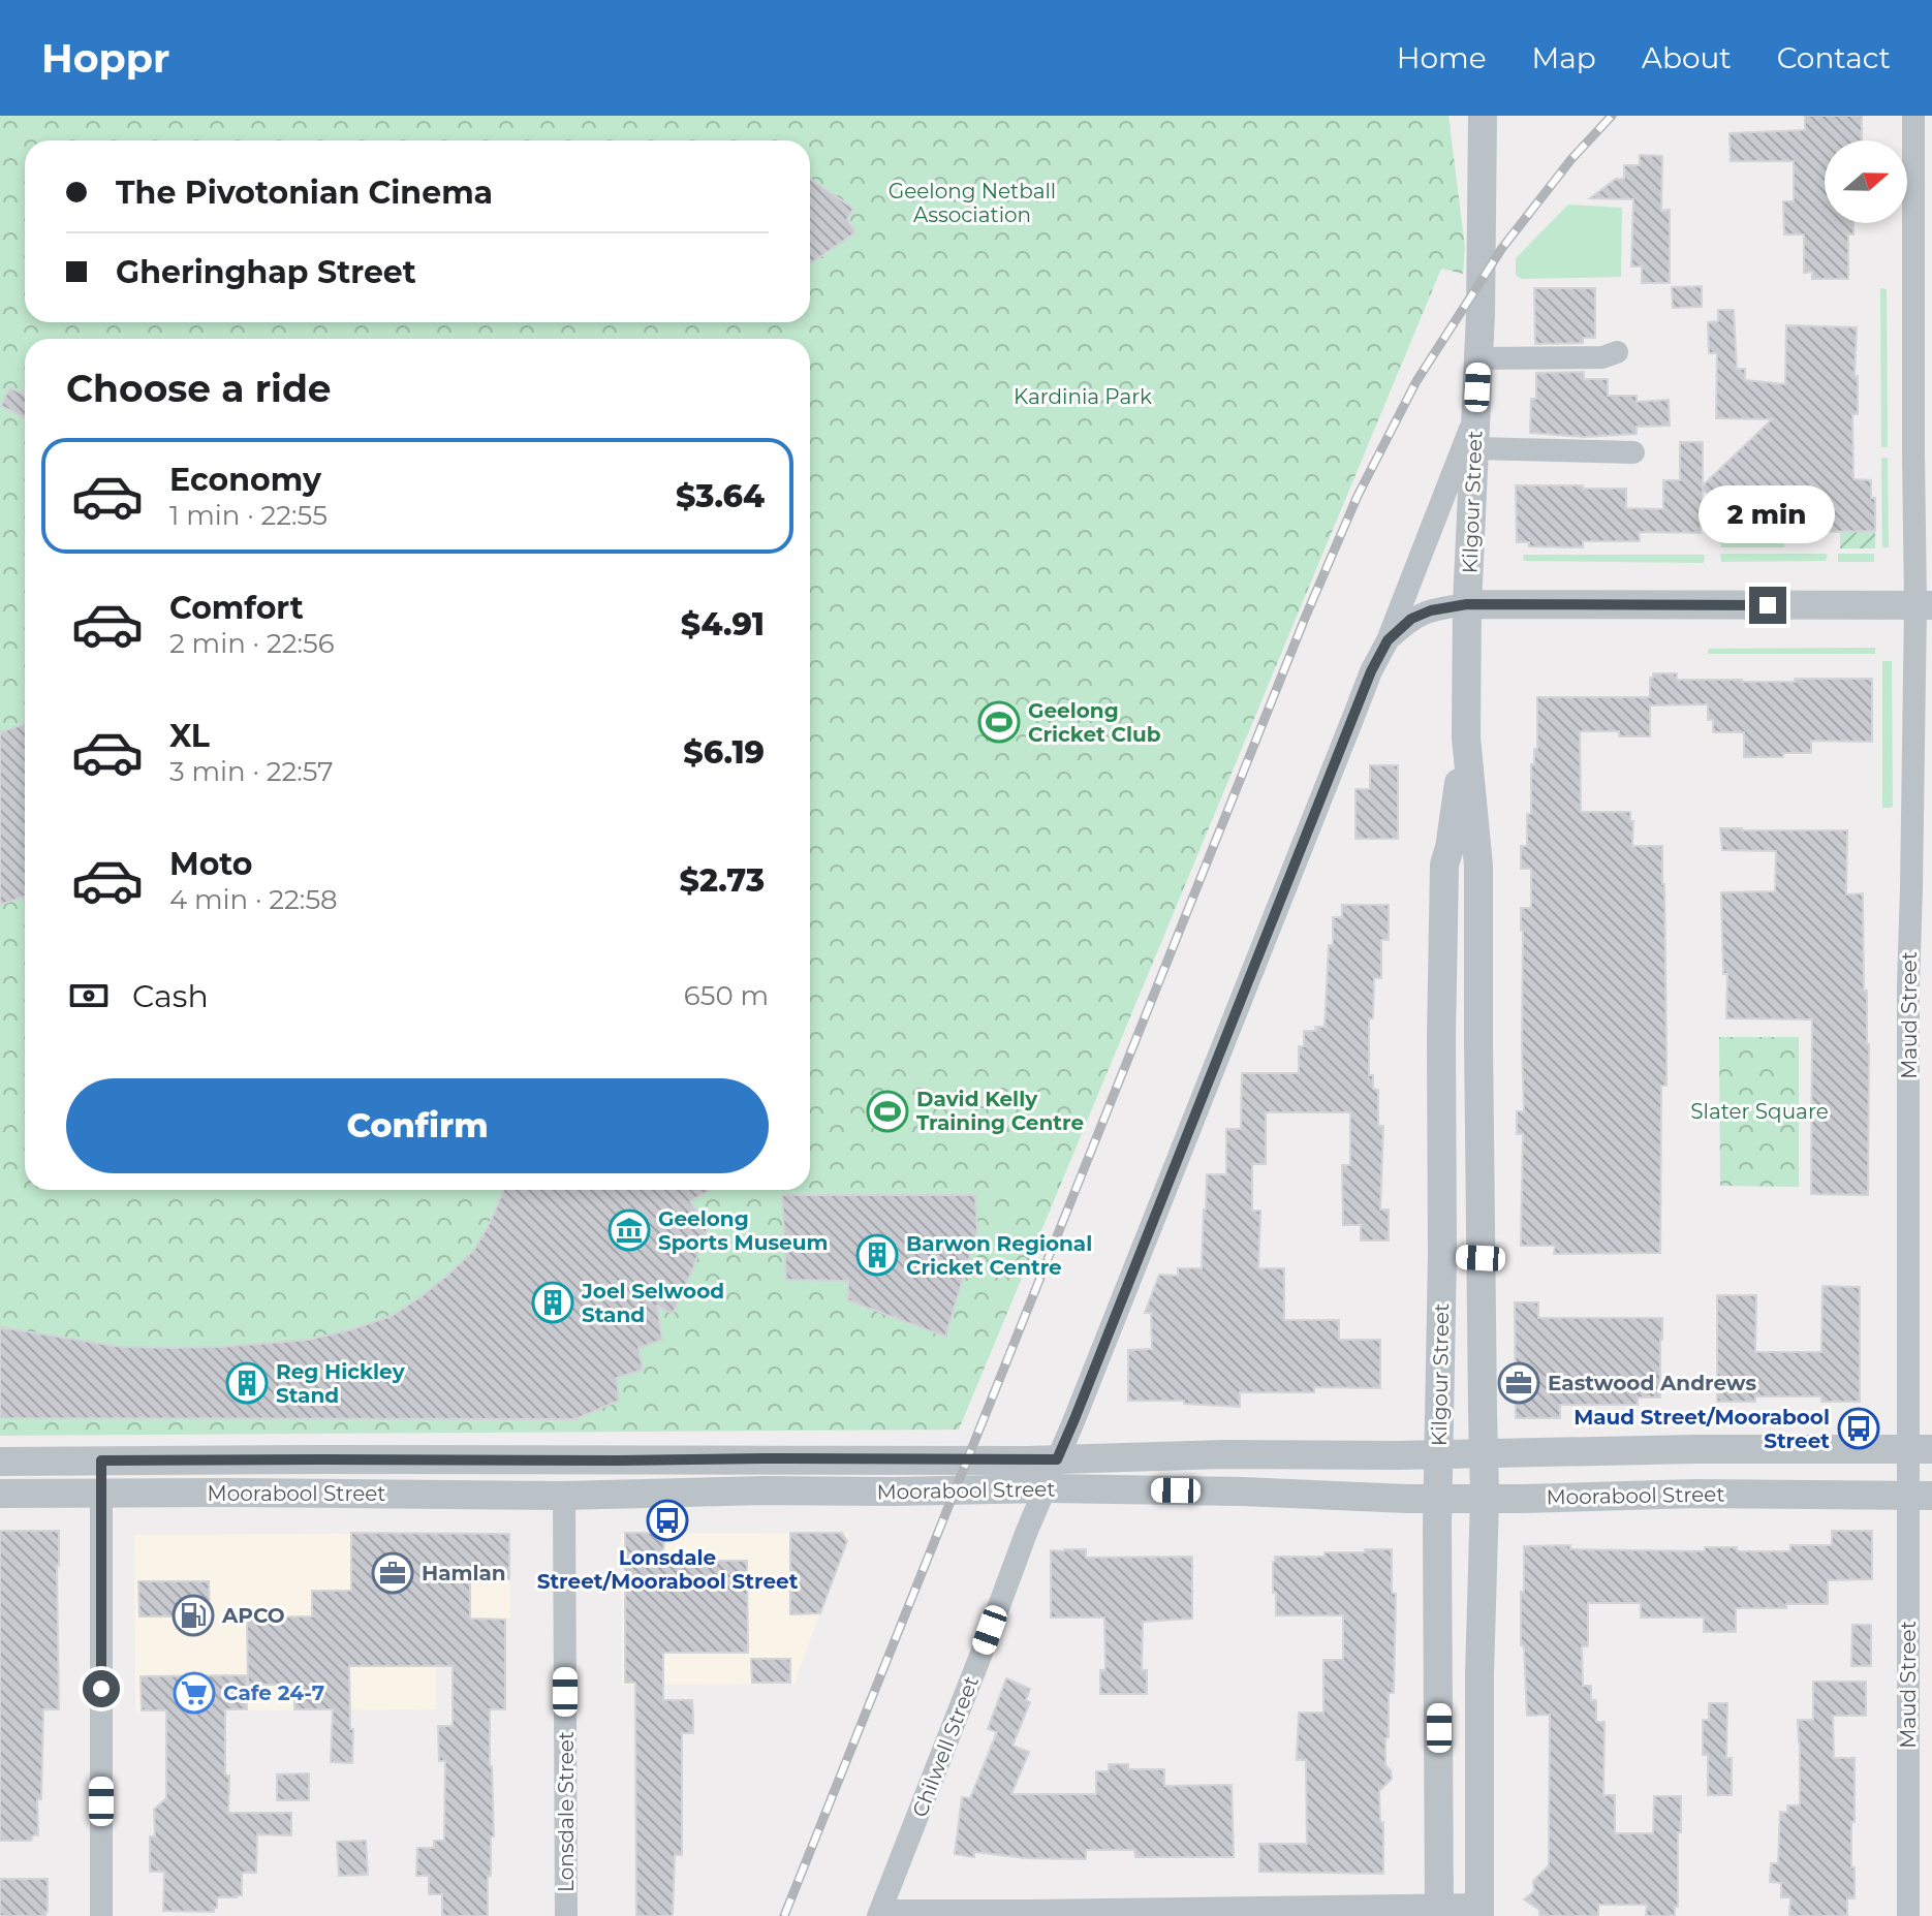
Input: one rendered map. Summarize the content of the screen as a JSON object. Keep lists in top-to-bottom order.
{
  "streets": {
    "street": [
      "Kilgour Street",
      "Maud Street",
      "Moorabool Street",
      "Chilwell Street",
      "Lonsdale Street"
    ]
  },
  "crossings": [
    ["Kilgour Street", "Moorabool Street"],
    ["Kilgour Street", "Chilwell Street"],
    ["Maud Street", "Moorabool Street"],
    ["Moorabool Street", "Chilwell Street"],
    ["Moorabool Street", "Lonsdale Street"]
  ],
  "parks": ["Geelong Netball Association", "Kardinia Park", "Slater Square"],
  "places": {
    "sports": ["Geelong Cricket Club", "David Kelly Training Centre"],
    "museum": ["Geelong Sports Museum"],
    "building": ["Barwon Regional Cricket Centre", "Joel Selwood Stand", "Reg Hickley Stand"],
    "office": ["Eastwood Andrews", "Hamlan"],
    "bus stop": ["Maud Street/Moorabool Street", "Lonsdale Street/Moorabool Street"],
    "fuel station": ["APCO"],
    "supermarket": ["Cafe 24-7"]
  },
  "north": "right",
  "page": {
    "header": "Hoppr",
    "nav": [
      "Home",
      "Map",
      "About",
      "Contact"
    ],
    "banner": ["The Pivotonian Cinema", "Gheringhap Street"],
    "heading": "Choose a ride",
    "list": [
      {
        "name": "Economy",
        "note": "1 min · 22:55",
        "value": "$3.64"
      },
      {
        "name": "Comfort",
        "note": "2 min · 22:56",
        "value": "$4.91"
      },
      {
        "name": "XL",
        "note": "3 min · 22:57",
        "value": "$6.19"
      },
      {
        "name": "Moto",
        "note": "4 min · 22:58",
        "value": "$2.73"
      }
    ],
    "bubble": "2 min",
    "pay": ["Cash", "650 m"],
    "buttons": "Confirm"
  }
}
